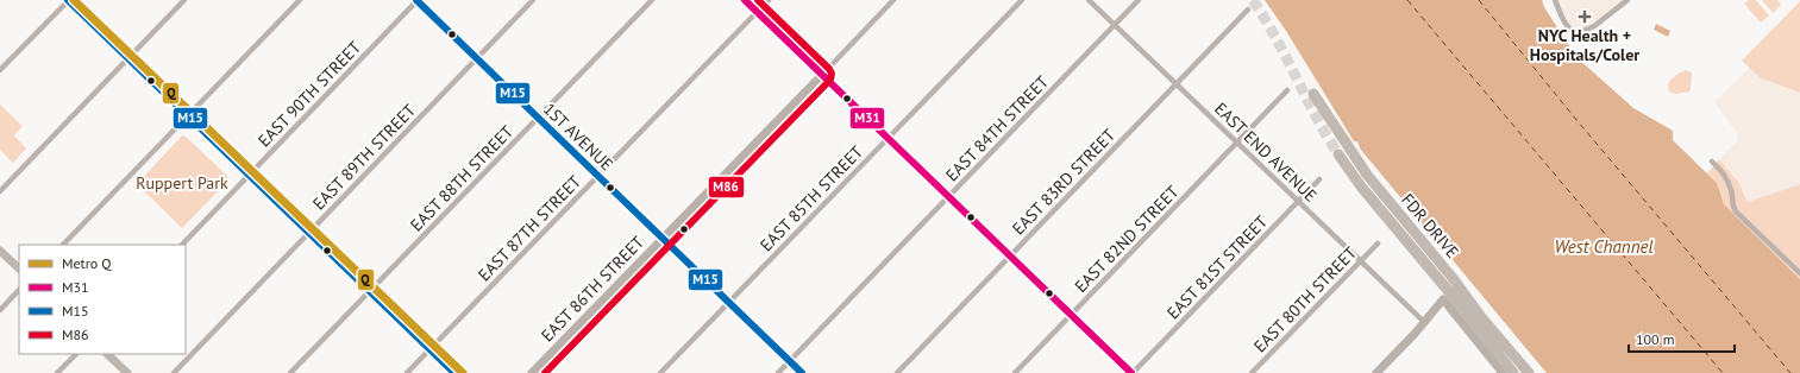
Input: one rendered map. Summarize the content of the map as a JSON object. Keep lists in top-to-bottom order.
{
  "streets": {
    "highway": ["FDR DRIVE"],
    "main road": ["1ST AVENUE", "EAST 86TH STREET"],
    "street": [
      "EAST 90TH STREET",
      "EAST 84TH STREET",
      "EAST END AVENUE",
      "EAST 89TH STREET",
      "EAST 88TH STREET",
      "EAST 83RD STREET",
      "EAST 85TH STREET",
      "EAST 87TH STREET",
      "EAST 82ND STREET",
      "EAST 81ST STREET",
      "EAST 80TH STREET"
    ]
  },
  "crossings": [
    ["EAST 90TH STREET", "1ST AVENUE"],
    ["EAST 84TH STREET", "1ST AVENUE"],
    ["EAST 84TH STREET", "EAST END AVENUE"],
    ["1ST AVENUE", "EAST 89TH STREET"],
    ["1ST AVENUE", "EAST 88TH STREET"],
    ["1ST AVENUE", "EAST 85TH STREET"],
    ["1ST AVENUE", "EAST 87TH STREET"],
    ["1ST AVENUE", "EAST 86TH STREET"],
    ["EAST END AVENUE", "EAST 83RD STREET"],
    ["EAST END AVENUE", "EAST 82ND STREET"],
    ["EAST END AVENUE", "EAST 81ST STREET"],
    ["EAST END AVENUE", "EAST 80TH STREET"]
  ],
  "water": ["West Channel"],
  "parks": ["Ruppert Park"],
  "places": {
    "health": ["NYC Health + Hospitals/Coler"]
  },
  "lines": [
    "metro line Q",
    "transit line M31",
    "transit line M15",
    "transit line M86"
  ],
  "legend": [
    "Metro Q",
    "M31",
    "M15",
    "M86"
  ],
  "scale_bar": "100 m"
}
